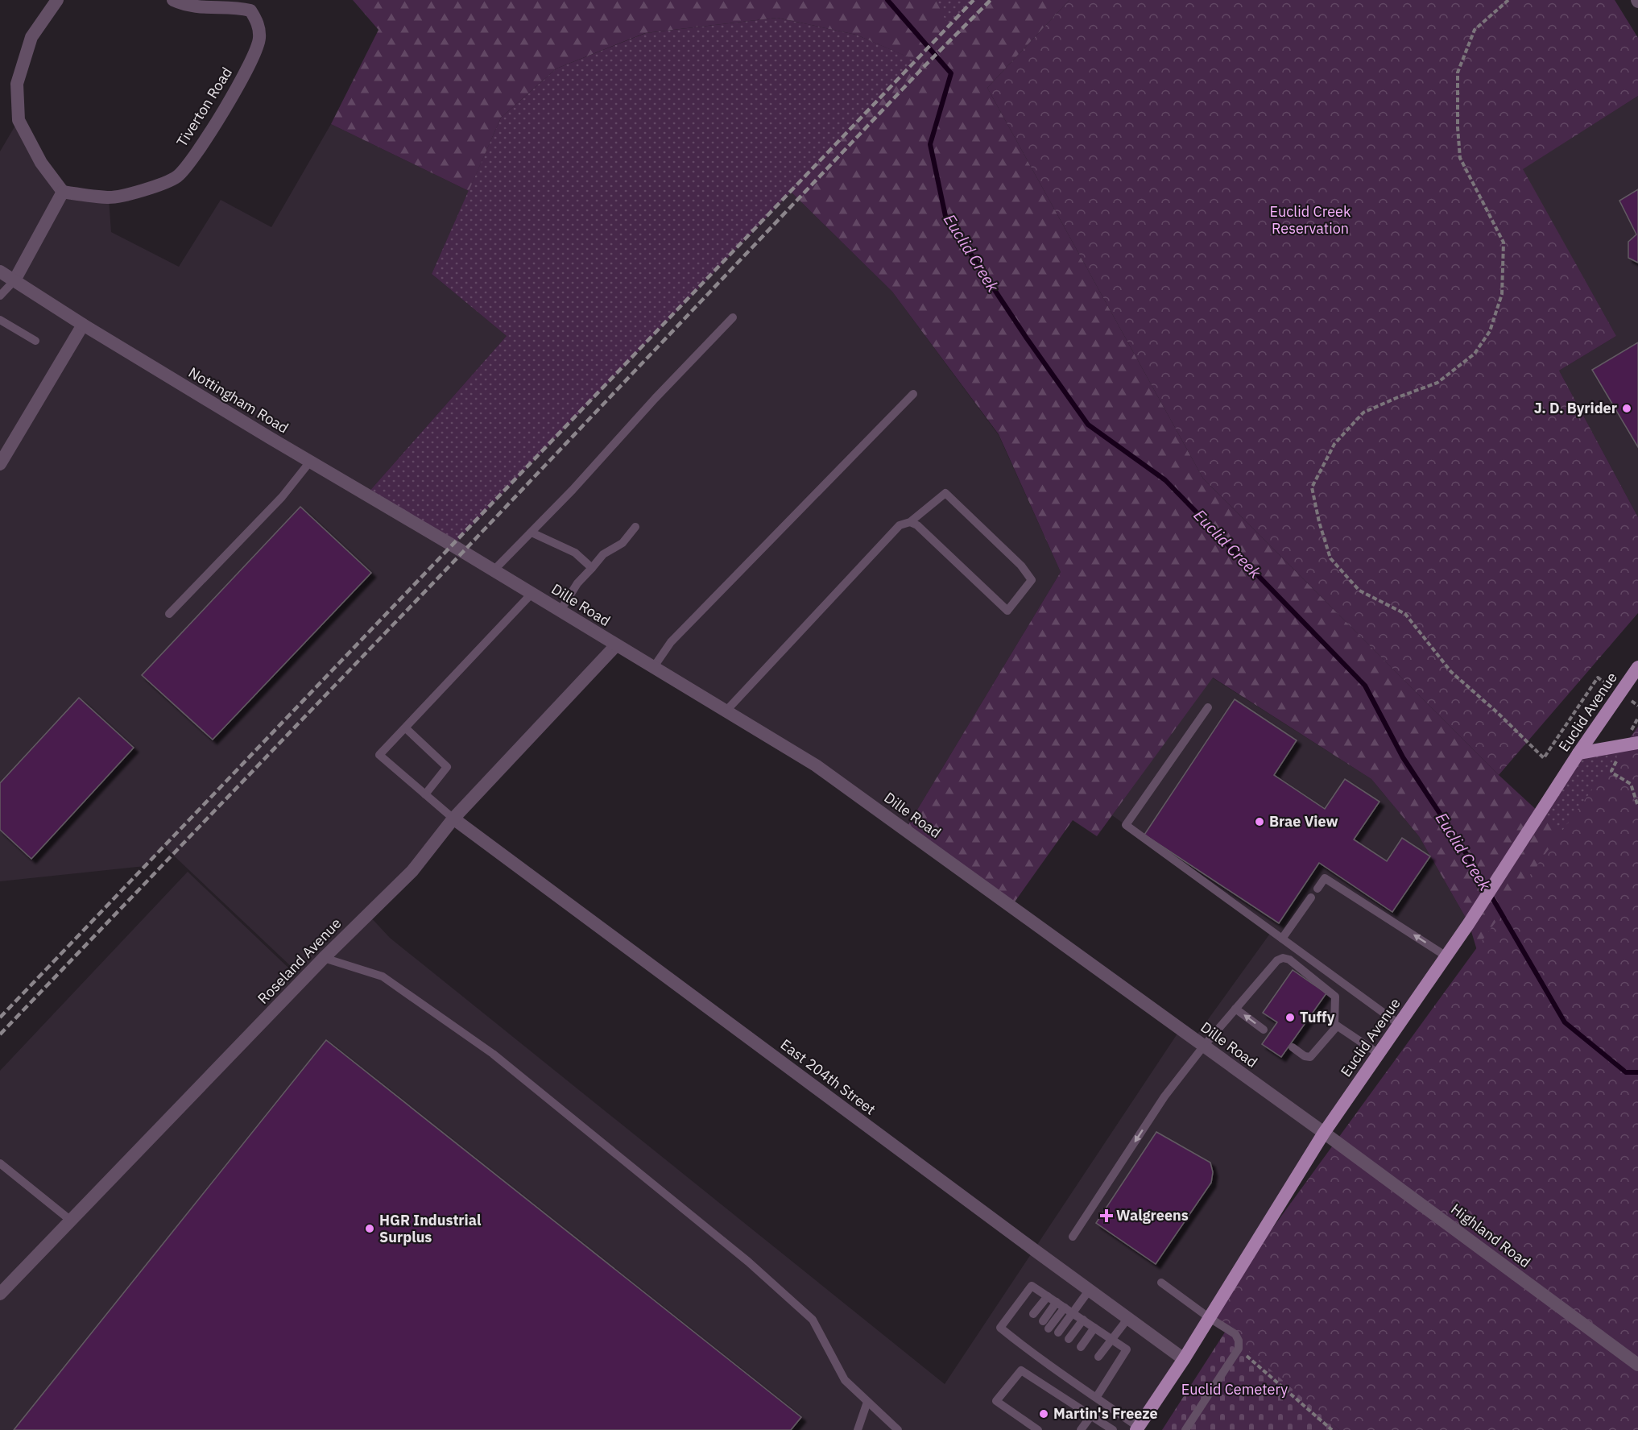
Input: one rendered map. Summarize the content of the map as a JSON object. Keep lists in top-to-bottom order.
{
  "streets": {
    "main road": ["Euclid Avenue"],
    "street": [
      "Tiverton Road",
      "Nottingham Road",
      "Dille Road",
      "Roseland Avenue",
      "East 204th Street",
      "Highland Road"
    ]
  },
  "crossings": [
    ["Nottingham Road", "Dille Road"],
    ["Dille Road", "Euclid Avenue"],
    ["Dille Road", "Roseland Avenue"],
    ["Dille Road", "Highland Road"],
    ["Euclid Avenue", "East 204th Street"],
    ["Euclid Avenue", "Highland Road"],
    ["Roseland Avenue", "East 204th Street"]
  ],
  "water": ["Euclid Creek"],
  "parks": ["Euclid Creek Reservation", "Euclid Cemetery"],
  "places": {
    "other": [
      "J. D. Byrider",
      "Brae View",
      "Tuffy",
      "HGR Industrial Surplus",
      "Martin's Freeze"
    ],
    "health": ["Walgreens"]
  }
}
